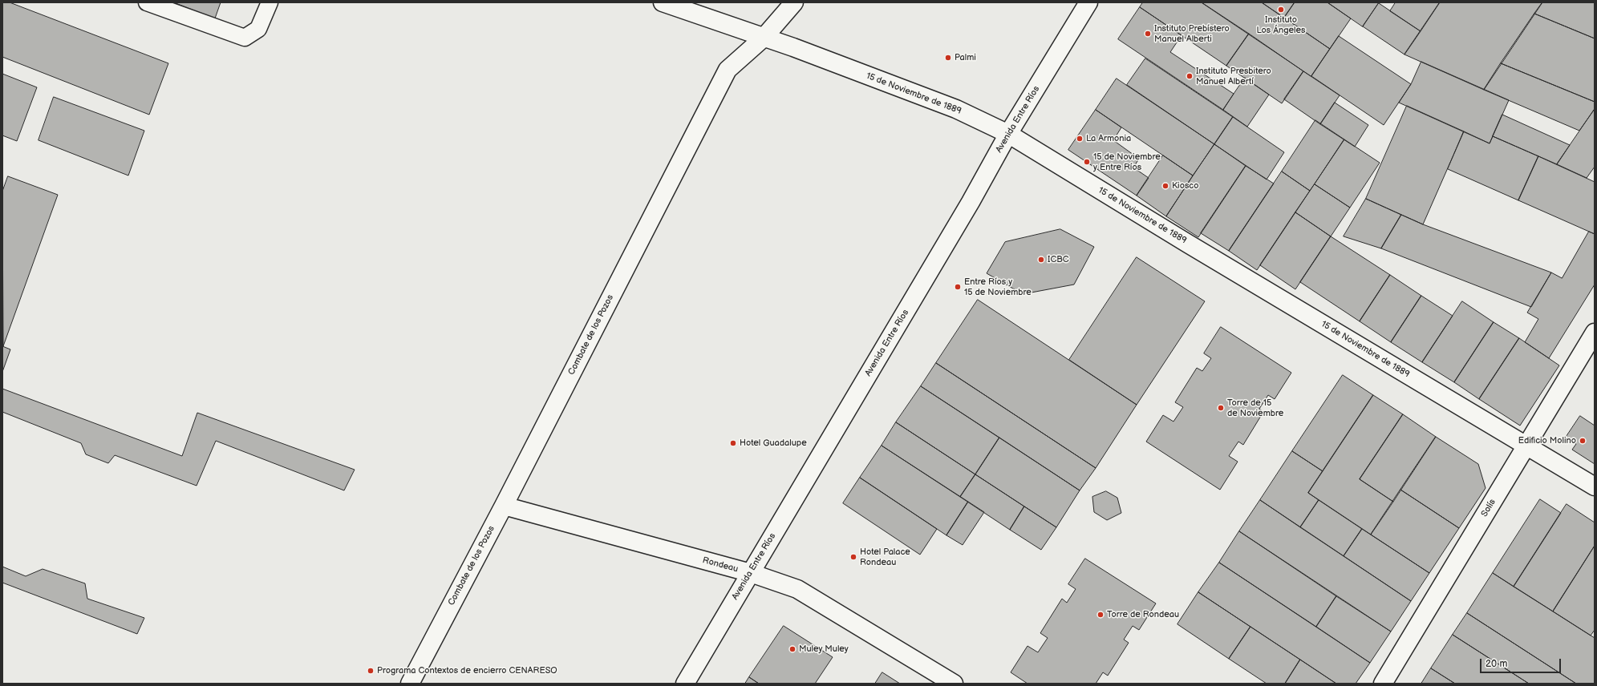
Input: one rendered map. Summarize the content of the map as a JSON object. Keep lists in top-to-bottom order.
{
  "streets": {
    "street": [
      "15 de Noviembre de 1889",
      "Avenida Entre Ríos",
      "Combate de los Pozos",
      "Solís",
      "Rondeau"
    ]
  },
  "crossings": [
    ["15 de Noviembre de 1889", "Avenida Entre Ríos"],
    ["15 de Noviembre de 1889", "Combate de los Pozos"],
    ["15 de Noviembre de 1889", "Solís"],
    ["Avenida Entre Ríos", "Rondeau"],
    ["Combate de los Pozos", "Rondeau"]
  ],
  "places": [
    "Instituto Los Ángeles",
    "Instituto Prebístero Manuel Alberti",
    "Palmi",
    "Instituto Presbitero Manuel Albertí",
    "La Armonia",
    "15 de Noviembre y Entre Ríos",
    "Kiosco",
    "ICBC",
    "Entre Ríos y 15 de Noviembre",
    "Torre de 15 de Noviembre",
    "Edificio Molino",
    "Hotel Guadalupe",
    "Hotel Palace Rondeau",
    "Torre de Rondeau",
    "Muley Muley",
    "Programa Contextos de encierro CENARESO"
  ],
  "scale_bar": "20 m"
}
